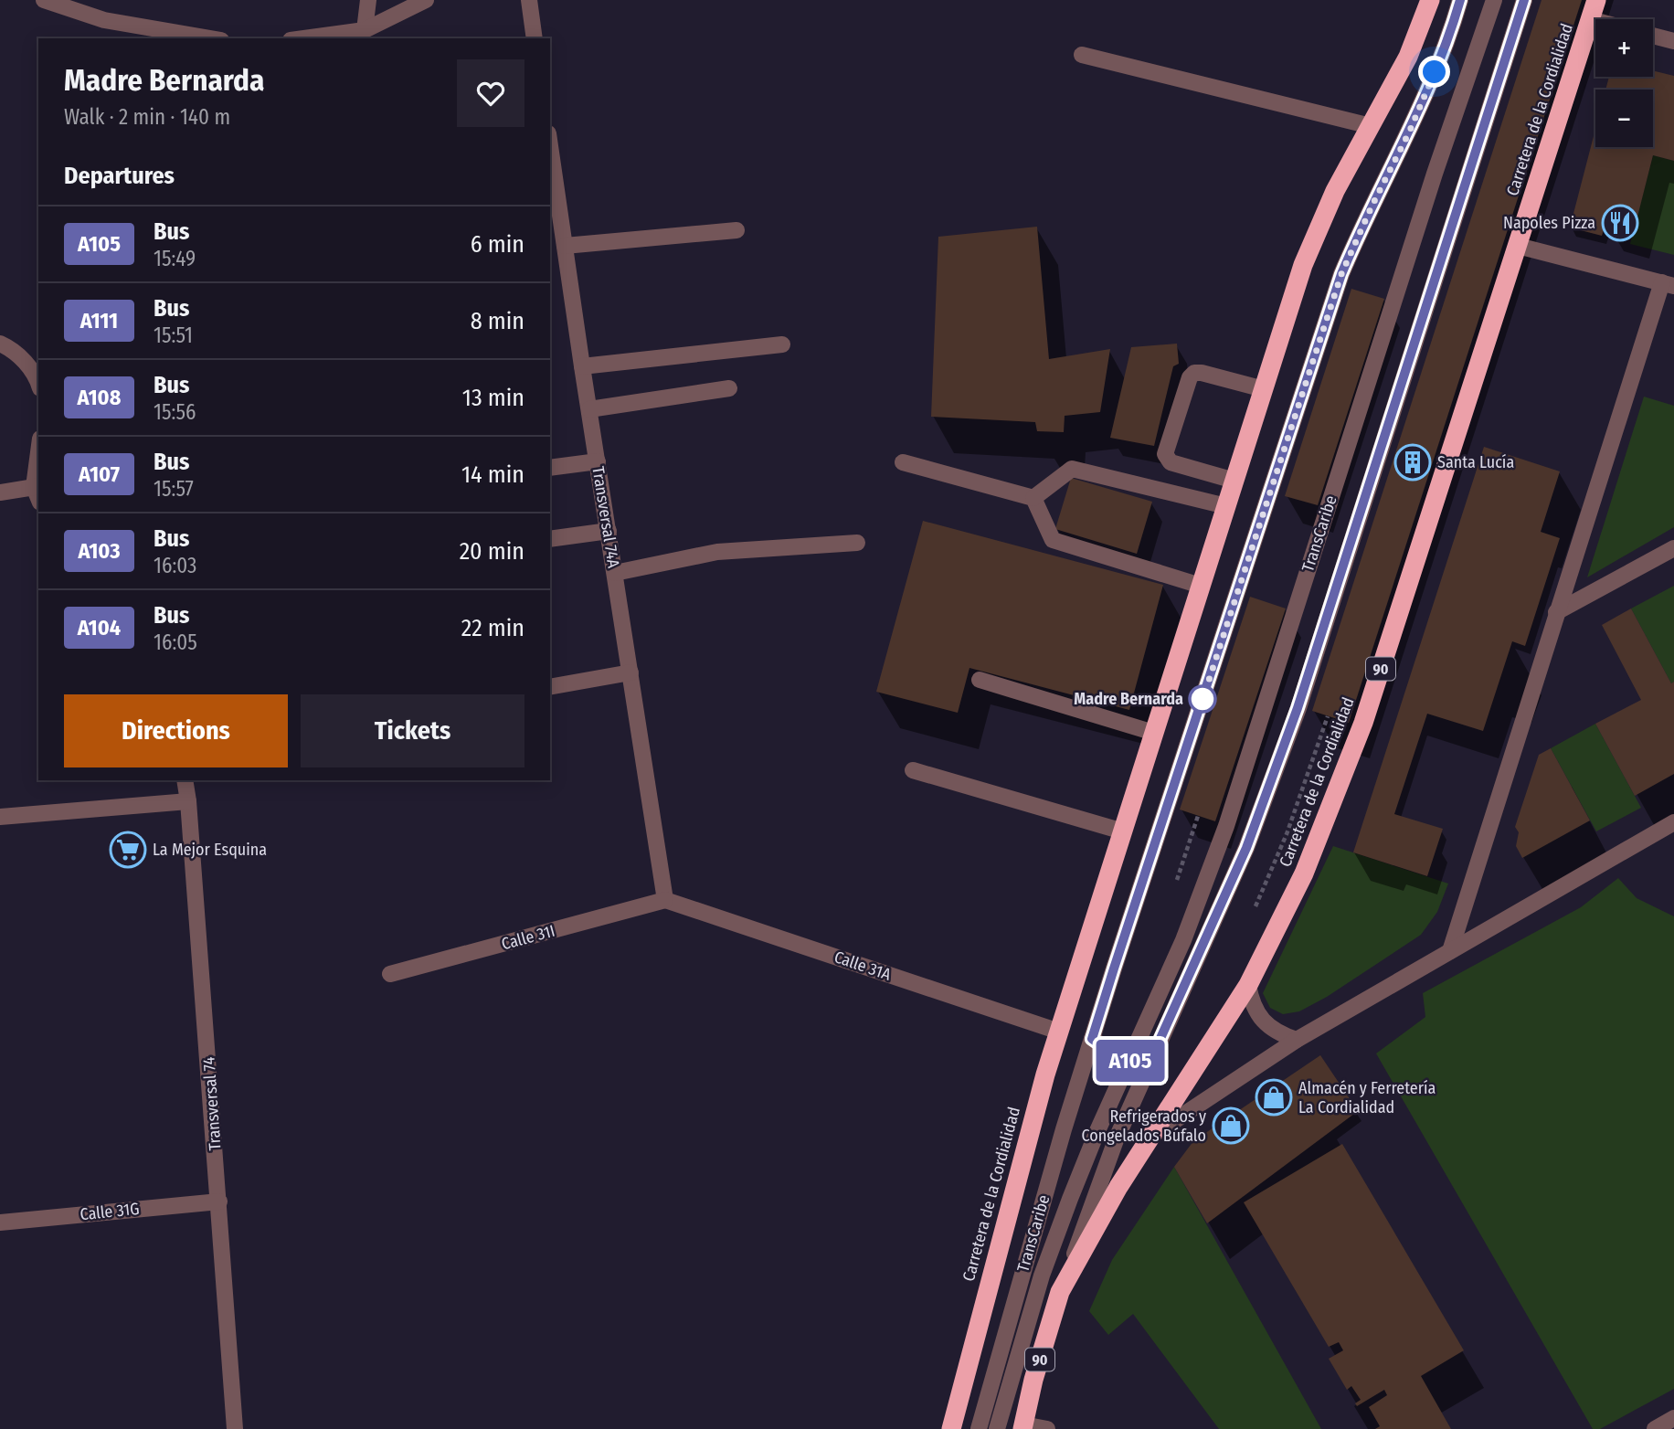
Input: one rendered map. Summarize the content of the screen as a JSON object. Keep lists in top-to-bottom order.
{
  "streets": {
    "highway": ["Carretera de la Cordialidad", "90"],
    "street": [
      "Transversal 74A",
      "TransCaribe",
      "Calle 31I",
      "Calle 31A",
      "Transversal 74",
      "Calle 31G"
    ]
  },
  "crossings": [
    ["Carretera de la Cordialidad", "TransCaribe"],
    ["Carretera de la Cordialidad", "Calle 31A"],
    ["Transversal 74A", "Calle 31I"],
    ["Transversal 74A", "Calle 31A"],
    ["Calle 31I", "Calle 31A"],
    ["Transversal 74", "Calle 31G"]
  ],
  "places": {
    "restaurant": ["Napoles Pizza"],
    "building": ["Santa Lucía"],
    "other": ["Madre Bernarda"],
    "supermarket": ["La Mejor Esquina"],
    "shop": ["Almacén y Ferretería La Cordialidad", "Refrigerados y Congelados Búfalo"]
  },
  "lines": ["bus line A105"],
  "page": {
    "on_map": "A105",
    "map_buttons": ["+", "−"],
    "heading": [
      ["Madre Bernarda", "Walk · 2 min · 140 m"],
      "Departures"
    ],
    "list": [
      {
        "mark": "A105",
        "name": "Bus",
        "note": "15:49",
        "value": "6 min"
      },
      {
        "mark": "A111",
        "name": "Bus",
        "note": "15:51",
        "value": "8 min"
      },
      {
        "mark": "A108",
        "name": "Bus",
        "note": "15:56",
        "value": "13 min"
      },
      {
        "mark": "A107",
        "name": "Bus",
        "note": "15:57",
        "value": "14 min"
      },
      {
        "mark": "A103",
        "name": "Bus",
        "note": "16:03",
        "value": "20 min"
      },
      {
        "mark": "A104",
        "name": "Bus",
        "note": "16:05",
        "value": "22 min"
      }
    ],
    "buttons": ["Directions", "Tickets"]
  }
}
